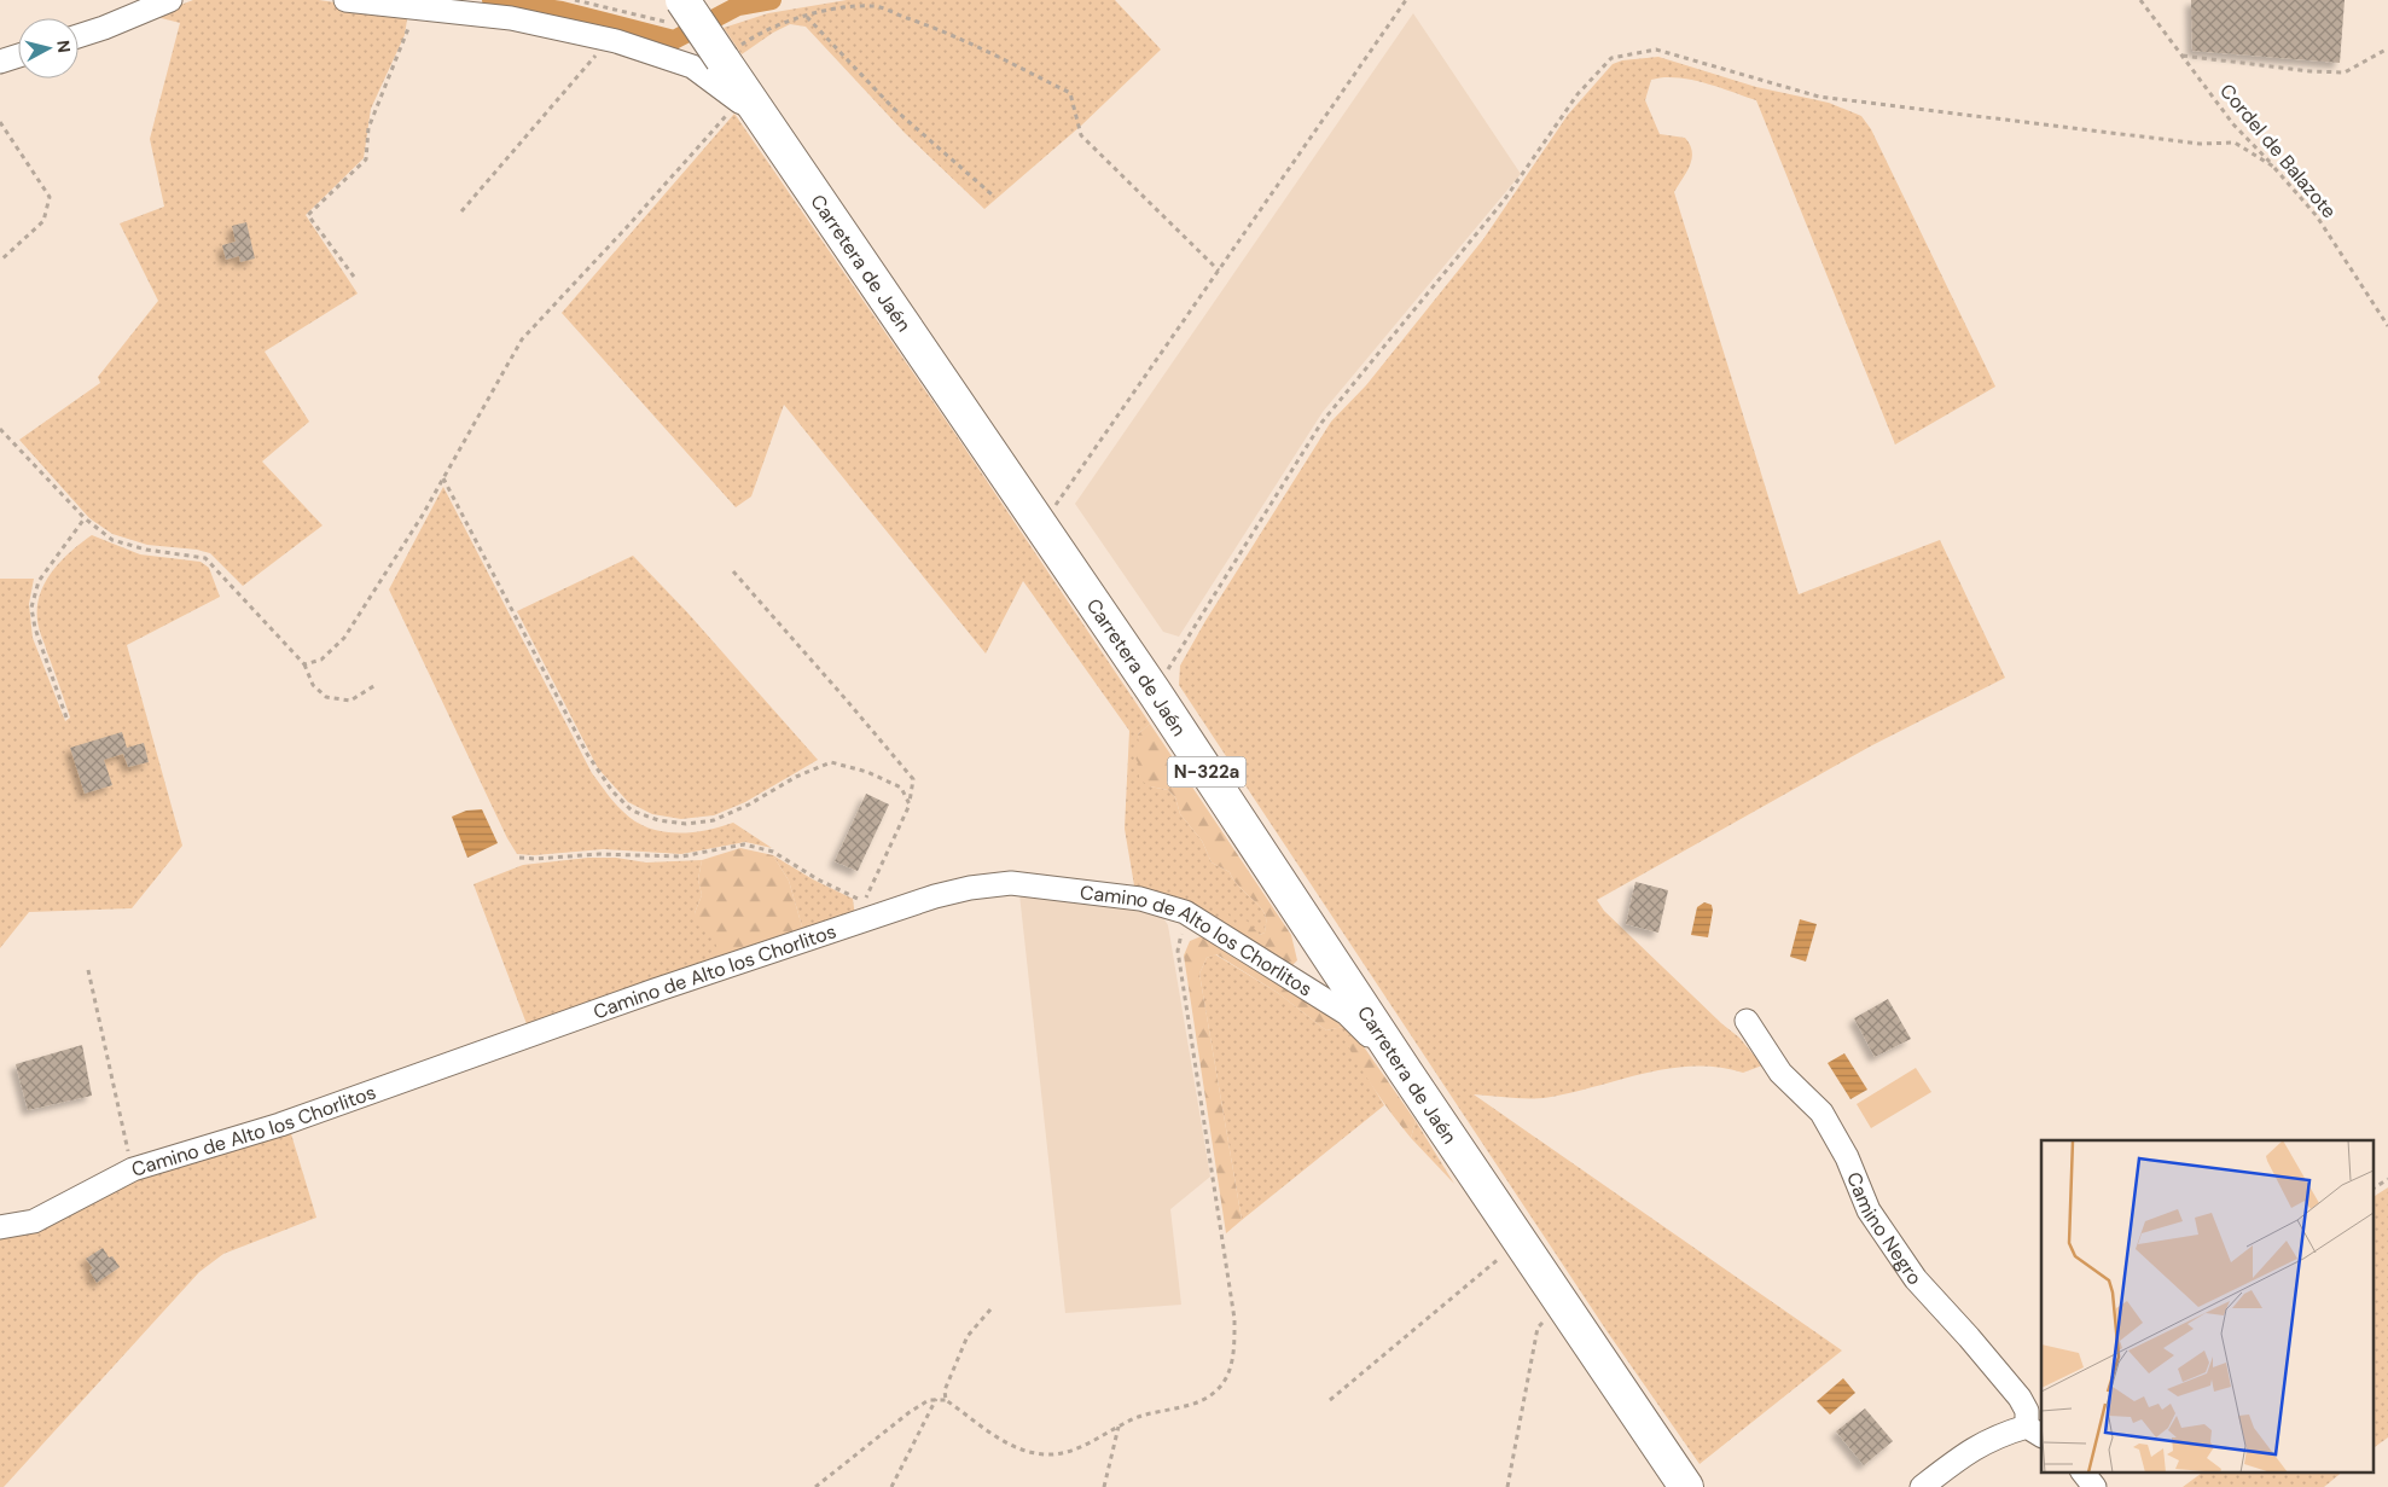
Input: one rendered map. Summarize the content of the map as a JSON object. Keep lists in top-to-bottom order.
{
  "streets": {
    "highway": ["Carretera de Jaén", "N-322a"],
    "street": ["Camino de Alto los Chorlitos", "Camino Negro"],
    "path": ["Cordel de Balazote"]
  },
  "crossings": [
    ["Carretera de Jaén", "Camino de Alto los Chorlitos"]
  ],
  "north": "right"
}
